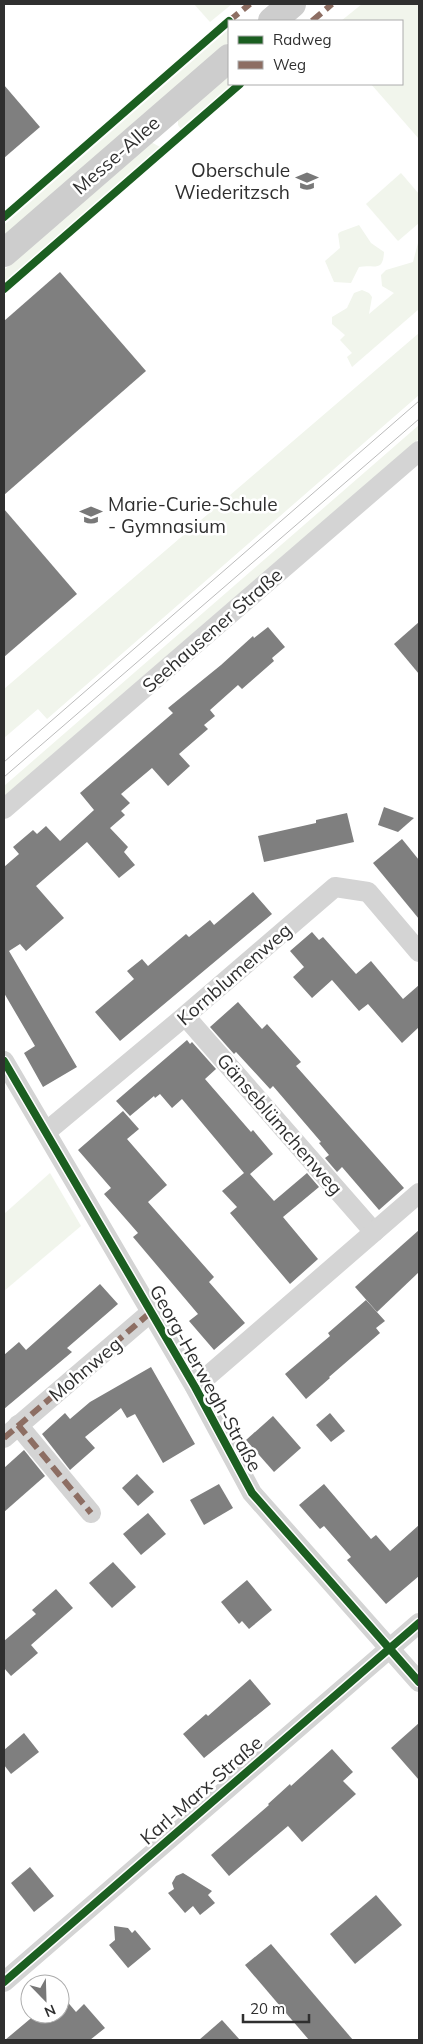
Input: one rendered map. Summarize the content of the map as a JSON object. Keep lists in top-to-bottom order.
{
  "streets": {
    "main road": ["Messe-Allee"],
    "street": [
      "Seehausener Straße",
      "Kornblumenweg",
      "Gänseblümchenweg",
      "Mohnweg",
      "Georg-Herwegh-Straße",
      "Karl-Marx-Straße"
    ]
  },
  "crossings": [
    ["Kornblumenweg", "Gänseblümchenweg"],
    ["Kornblumenweg", "Georg-Herwegh-Straße"],
    ["Mohnweg", "Georg-Herwegh-Straße"],
    ["Georg-Herwegh-Straße", "Karl-Marx-Straße"]
  ],
  "places": {
    "school or university": ["Oberschule Wiederitzsch", "Marie-Curie-Schule - Gymnasium"]
  },
  "legend": ["Radweg", "Weg"],
  "scale_bar": "20 m",
  "north": "bottom right"
}
